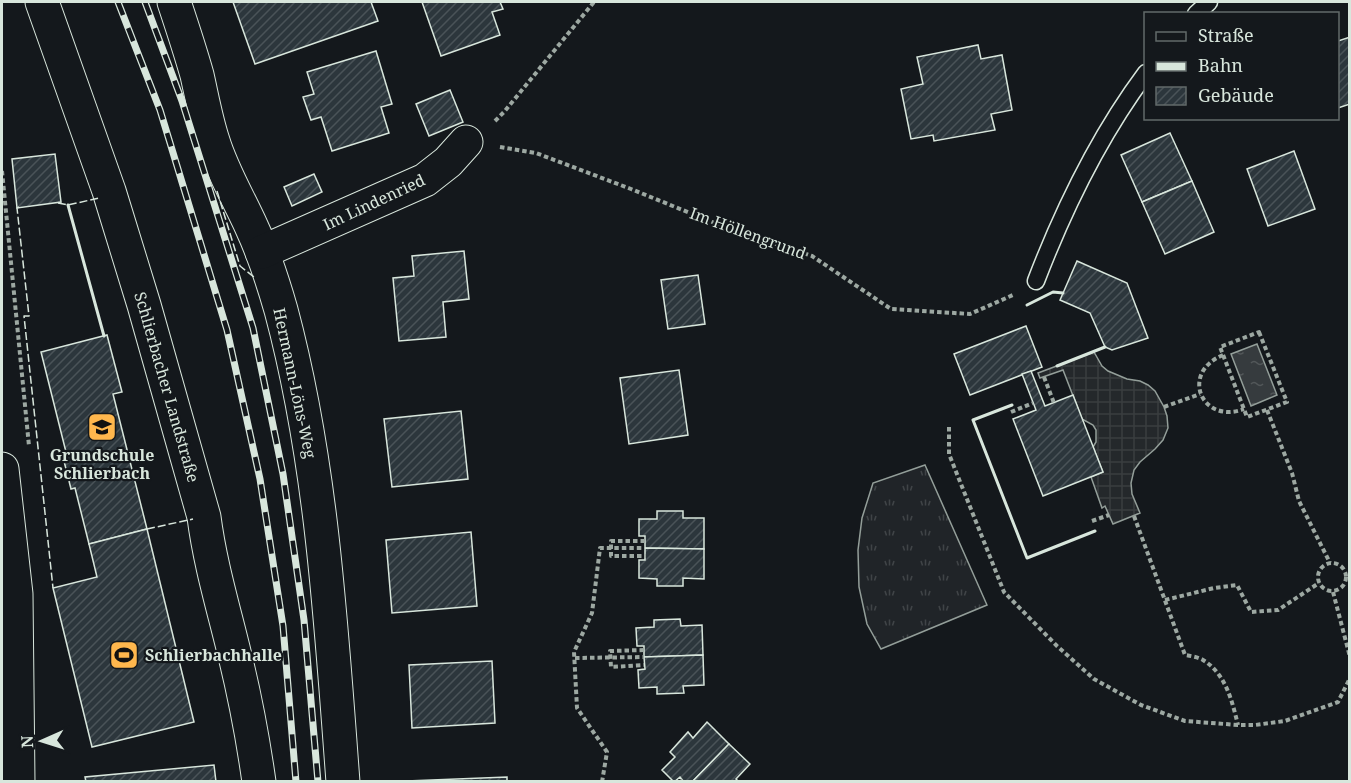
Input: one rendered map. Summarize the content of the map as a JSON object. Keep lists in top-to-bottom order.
{
  "streets": {
    "street": ["Im Lindenried", "Hermann-Löns-Weg", "Schlierbacher Landstraße"],
    "path": ["Im Höllengrund"]
  },
  "crossings": [
    ["Im Lindenried", "Im Höllengrund"],
    ["Im Lindenried", "Hermann-Löns-Weg"]
  ],
  "places": {
    "school or university": ["Grundschule Schlierbach"],
    "sports": ["Schlierbachhalle"]
  },
  "legend": ["Straße", "Bahn", "Gebäude"],
  "north": "left"
}
